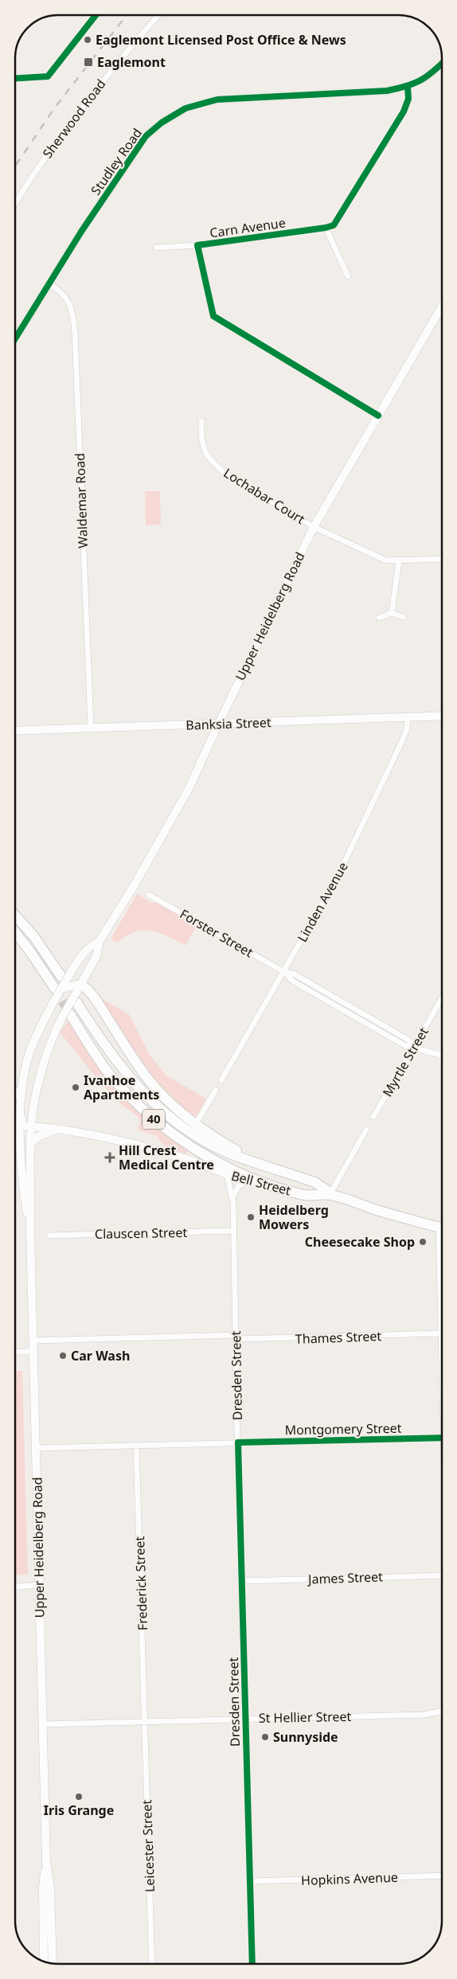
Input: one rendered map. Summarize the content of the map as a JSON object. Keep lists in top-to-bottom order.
{
  "streets": {
    "highway": ["40", "Bell Street"],
    "main road": ["Studley Road", "Upper Heidelberg Road", "Banksia Street"],
    "street": [
      "Sherwood Road",
      "Carn Avenue",
      "Lochabar Court",
      "Waldemar Road",
      "Linden Avenue",
      "Forster Street",
      "Myrtle Street",
      "Clauscen Street",
      "Thames Street",
      "Dresden Street",
      "Montgomery Street",
      "James Street",
      "Frederick Street",
      "St Hellier Street",
      "Leicester Street",
      "Hopkins Avenue"
    ]
  },
  "crossings": [
    ["Studley Road", "Waldemar Road"],
    ["Carn Avenue", "Upper Heidelberg Road"],
    ["Lochabar Court", "Upper Heidelberg Road"],
    ["Waldemar Road", "Banksia Street"],
    ["Upper Heidelberg Road", "Banksia Street"],
    ["Upper Heidelberg Road", "40"],
    ["Upper Heidelberg Road", "Bell Street"],
    ["Upper Heidelberg Road", "Thames Street"],
    ["Upper Heidelberg Road", "Montgomery Street"],
    ["Upper Heidelberg Road", "St Hellier Street"],
    ["Banksia Street", "Linden Avenue"],
    ["Linden Avenue", "Forster Street"],
    ["Forster Street", "Myrtle Street"],
    ["40", "Bell Street"],
    ["Bell Street", "Dresden Street"],
    ["Clauscen Street", "Dresden Street"],
    ["Thames Street", "Dresden Street"],
    ["Dresden Street", "Montgomery Street"],
    ["Dresden Street", "James Street"],
    ["Dresden Street", "St Hellier Street"],
    ["Dresden Street", "Hopkins Avenue"],
    ["Montgomery Street", "Frederick Street"],
    ["Frederick Street", "St Hellier Street"],
    ["Frederick Street", "Leicester Street"],
    ["St Hellier Street", "Leicester Street"]
  ],
  "places": {
    "other": [
      "Eaglemont Licensed Post Office & News",
      "Ivanhoe Apartments",
      "Heidelberg Mowers",
      "Cheesecake Shop",
      "Car Wash",
      "Sunnyside",
      "Iris Grange"
    ],
    "transit": ["Eaglemont"],
    "health": ["Hill Crest Medical Centre"]
  }
}
